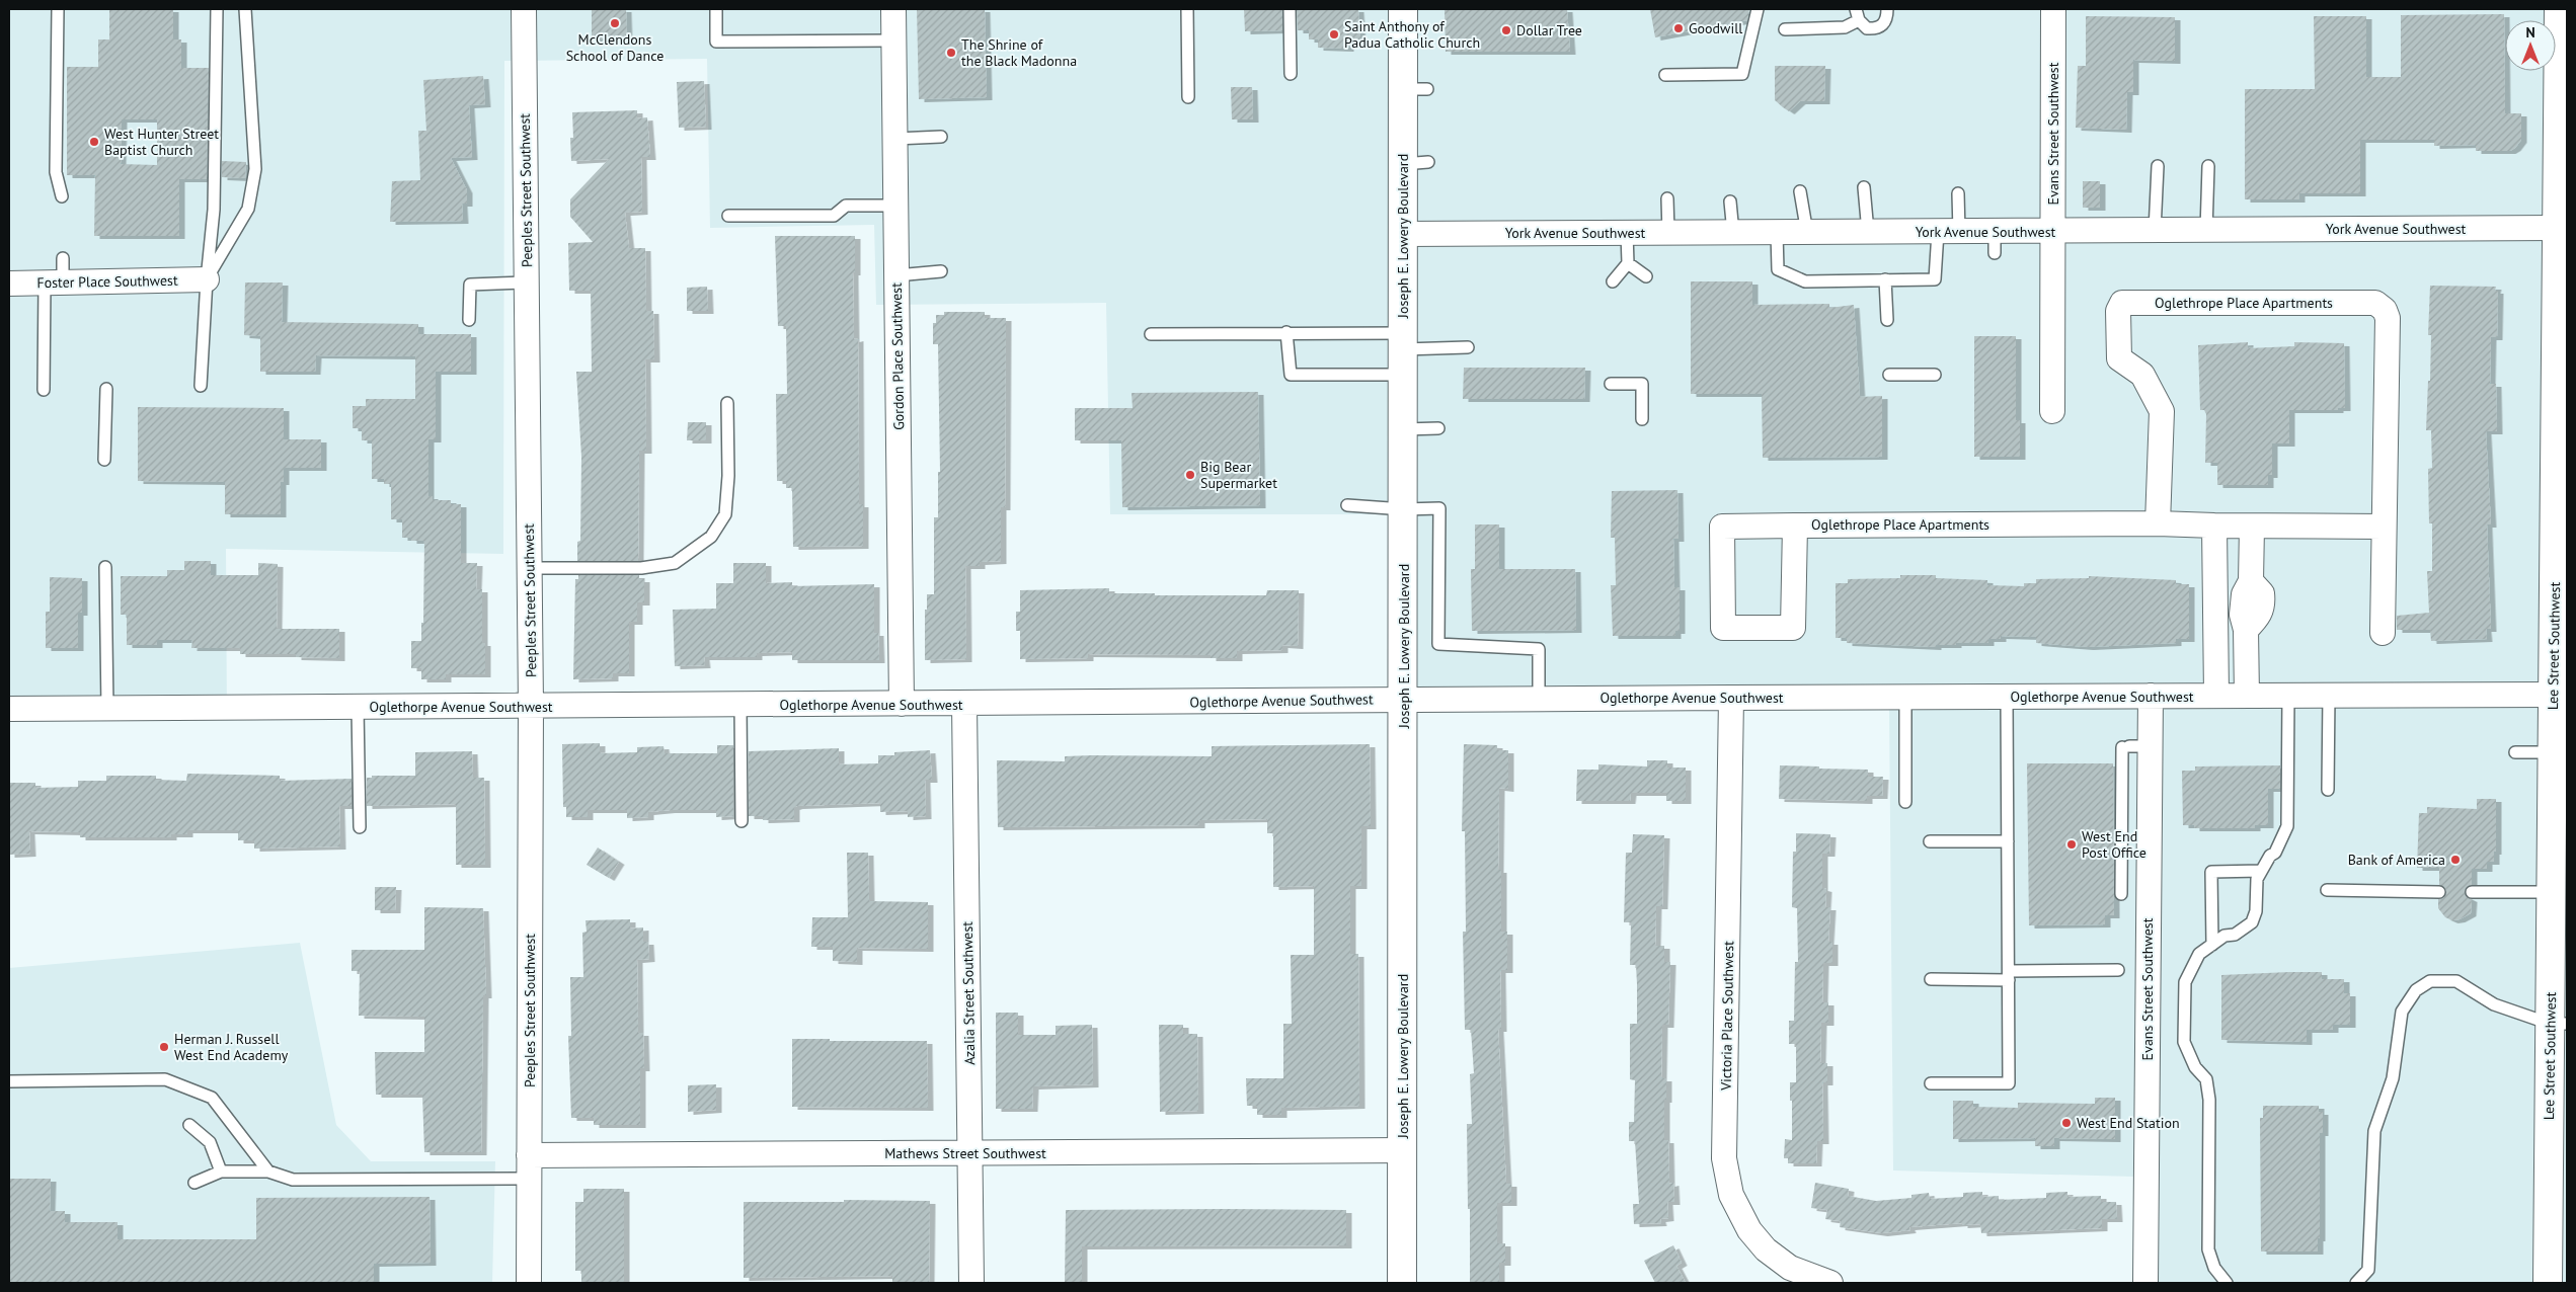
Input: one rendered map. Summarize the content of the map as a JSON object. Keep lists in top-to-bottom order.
{
  "streets": {
    "street": [
      "Evans Street Southwest",
      "Peeples Street Southwest",
      "York Avenue Southwest",
      "Joseph E. Lowery Boulevard",
      "Foster Place Southwest",
      "Oglethrope Place Apartments",
      "Gordon Place Southwest",
      "Lee Street Southwest",
      "Oglethorpe Avenue Southwest",
      "Azalia Street Southwest",
      "Victoria Place Southwest",
      "Mathews Street Southwest"
    ]
  },
  "crossings": [
    ["Evans Street Southwest", "York Avenue Southwest"],
    ["Evans Street Southwest", "Oglethorpe Avenue Southwest"],
    ["Peeples Street Southwest", "Oglethorpe Avenue Southwest"],
    ["Peeples Street Southwest", "Mathews Street Southwest"],
    ["York Avenue Southwest", "Joseph E. Lowery Boulevard"],
    ["York Avenue Southwest", "Lee Street Southwest"],
    ["Joseph E. Lowery Boulevard", "Oglethorpe Avenue Southwest"],
    ["Joseph E. Lowery Boulevard", "Mathews Street Southwest"],
    ["Gordon Place Southwest", "Oglethorpe Avenue Southwest"],
    ["Lee Street Southwest", "Oglethorpe Avenue Southwest"],
    ["Oglethorpe Avenue Southwest", "Azalia Street Southwest"],
    ["Oglethorpe Avenue Southwest", "Victoria Place Southwest"],
    ["Azalia Street Southwest", "Mathews Street Southwest"]
  ],
  "places": [
    "McClendons School of Dance",
    "Goodwill",
    "Dollar Tree",
    "Saint Anthony of Padua Catholic Church",
    "The Shrine of the Black Madonna",
    "West Hunter Street Baptist Church",
    "Big Bear Supermarket",
    "West End Post Office",
    "Bank of America",
    "Herman J. Russell West End Academy",
    "West End Station"
  ],
  "north": "top"
}
